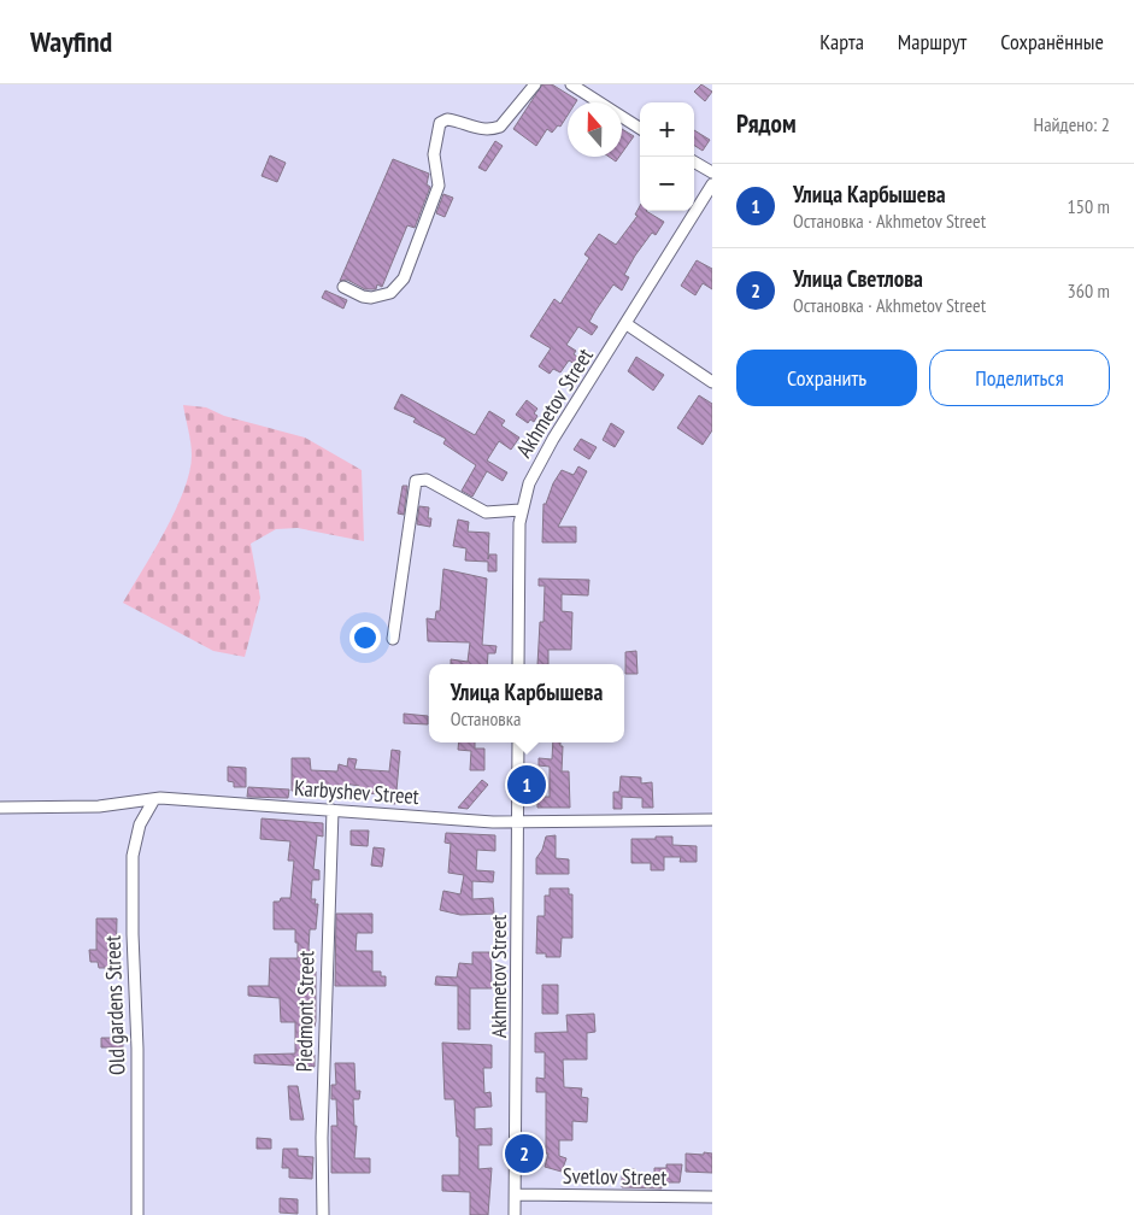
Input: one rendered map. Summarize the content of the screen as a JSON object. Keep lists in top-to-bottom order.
{
  "streets": {
    "street": [
      "Akhmetov Street",
      "Karbyshev Street",
      "Old gardens Street",
      "Piedmont Street",
      "Svetlov Street"
    ]
  },
  "crossings": [
    ["Akhmetov Street", "Karbyshev Street"],
    ["Akhmetov Street", "Svetlov Street"],
    ["Karbyshev Street", "Old gardens Street"],
    ["Karbyshev Street", "Piedmont Street"]
  ],
  "north": "top",
  "page": {
    "header": "Wayfind",
    "nav": ["Карта", "Маршрут", "Сохранённые"],
    "heading": ["Рядом", "Найдено: 2"],
    "map_buttons": ["+", "−"],
    "list": [
      {
        "mark": "1",
        "name": "Улица Карбышева",
        "note": "Остановка · Akhmetov Street",
        "value": "150 m"
      },
      {
        "mark": "2",
        "name": "Улица Светлова",
        "note": "Остановка · Akhmetov Street",
        "value": "360 m"
      }
    ],
    "buttons": ["Сохранить", "Поделиться"],
    "popup": ["Улица Карбышева", "Остановка"],
    "pins": ["1", "2"]
  }
}
